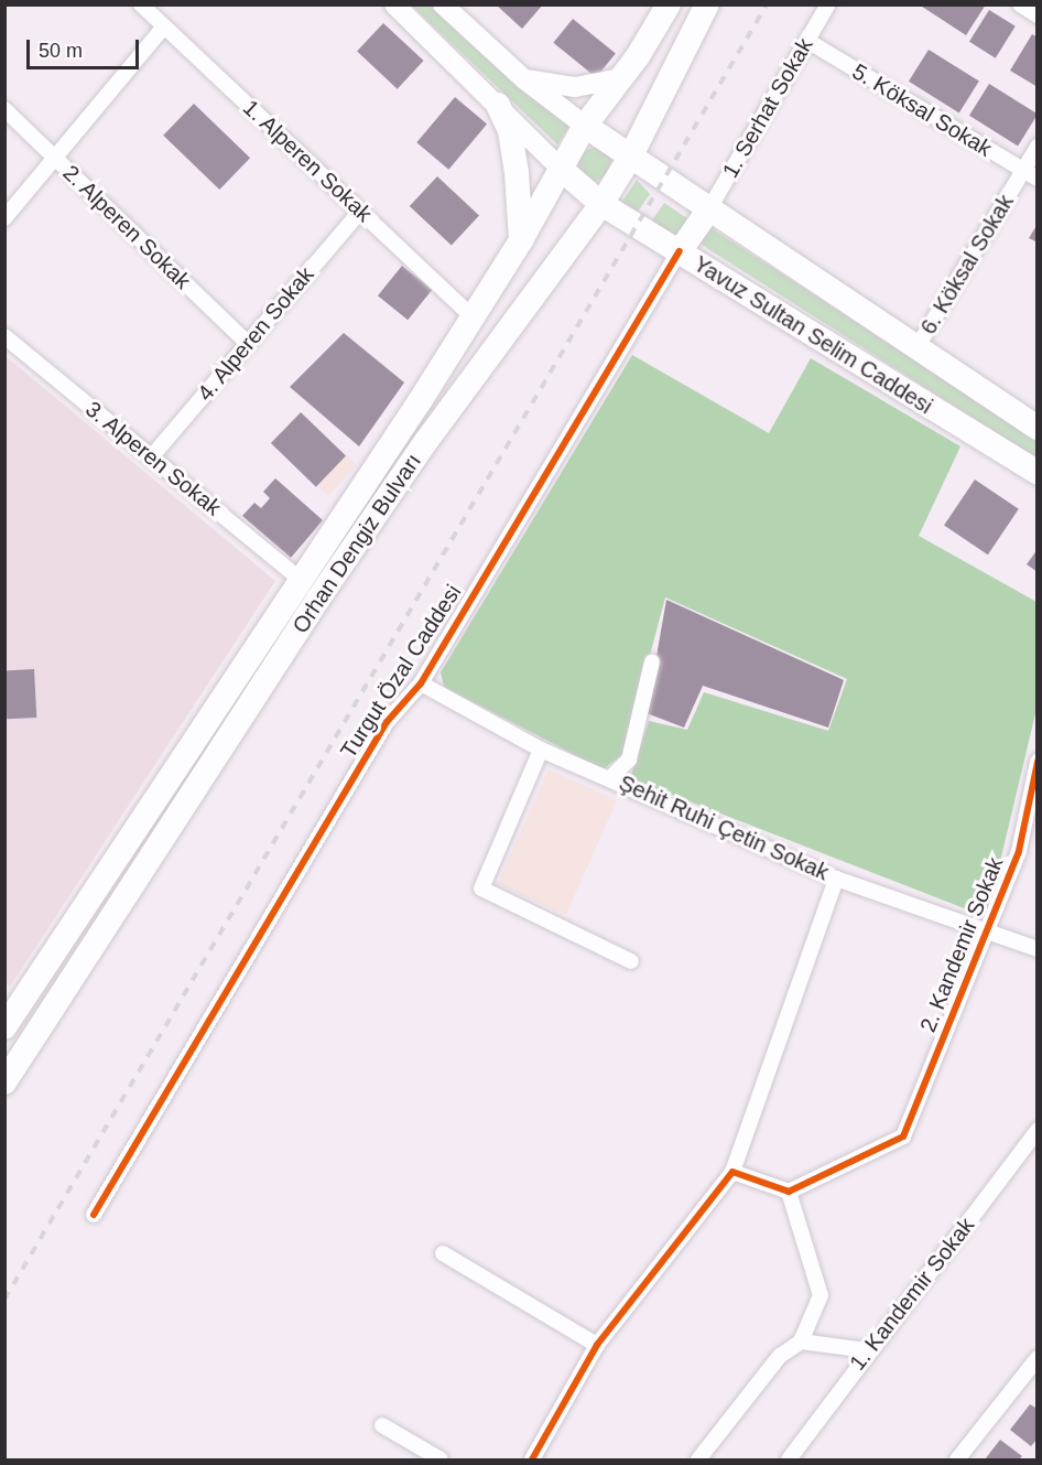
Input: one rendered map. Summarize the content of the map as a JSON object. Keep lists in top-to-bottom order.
{
  "streets": {
    "main road": ["Yavuz Sultan Selim Caddesi", "Orhan Dengiz Bulvarı"],
    "street": [
      "1. Serhat Sokak",
      "5. Köksal Sokak",
      "1. Alperen Sokak",
      "2. Alperen Sokak",
      "6. Köksal Sokak",
      "4. Alperen Sokak",
      "3. Alperen Sokak",
      "Turgut Özal Caddesi",
      "Şehit Ruhi Çetin Sokak",
      "2. Kandemir Sokak",
      "1. Kandemir Sokak"
    ]
  },
  "crossings": [
    ["1. Serhat Sokak", "5. Köksal Sokak"],
    ["1. Serhat Sokak", "Yavuz Sultan Selim Caddesi"],
    ["5. Köksal Sokak", "6. Köksal Sokak"],
    ["1. Alperen Sokak", "4. Alperen Sokak"],
    ["1. Alperen Sokak", "Orhan Dengiz Bulvarı"],
    ["2. Alperen Sokak", "4. Alperen Sokak"],
    ["6. Köksal Sokak", "Yavuz Sultan Selim Caddesi"],
    ["4. Alperen Sokak", "3. Alperen Sokak"],
    ["Yavuz Sultan Selim Caddesi", "Orhan Dengiz Bulvarı"],
    ["Yavuz Sultan Selim Caddesi", "Turgut Özal Caddesi"],
    ["3. Alperen Sokak", "Orhan Dengiz Bulvarı"],
    ["Turgut Özal Caddesi", "Şehit Ruhi Çetin Sokak"],
    ["Şehit Ruhi Çetin Sokak", "2. Kandemir Sokak"]
  ],
  "scale_bar": "50 m"
}
